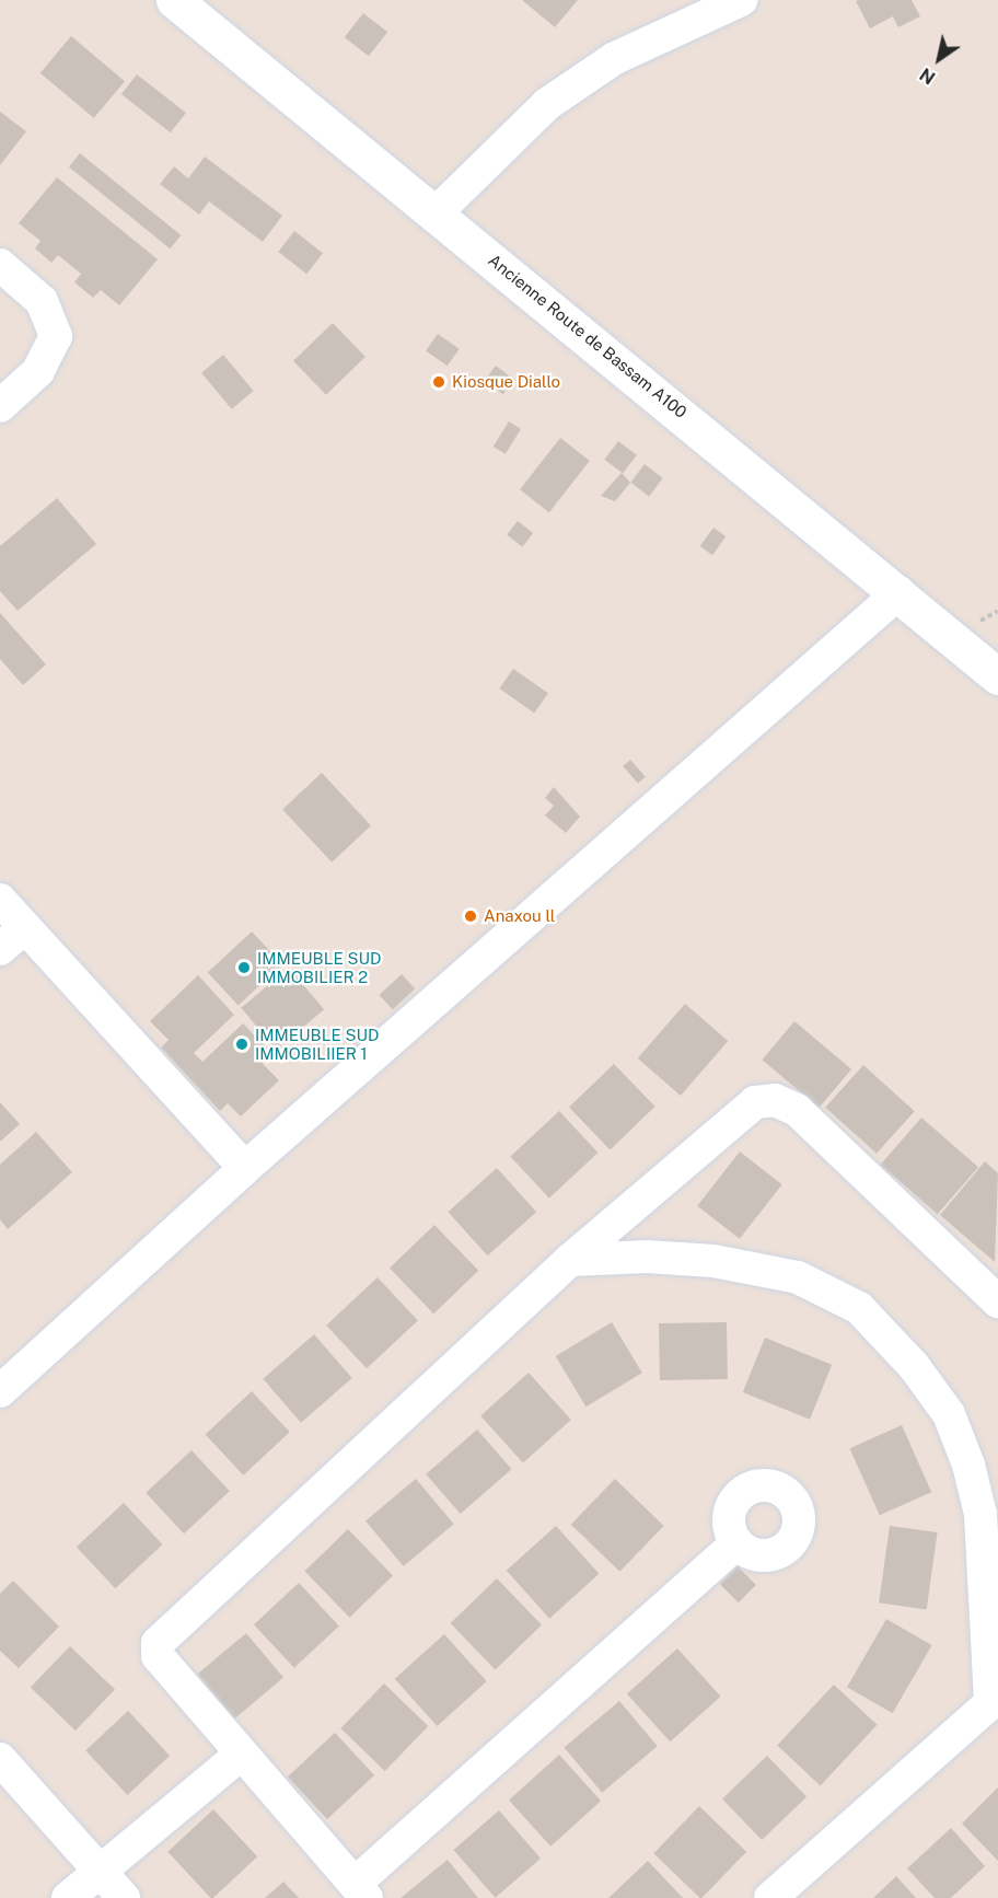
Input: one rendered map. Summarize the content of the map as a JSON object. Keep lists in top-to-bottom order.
{
  "streets": {
    "main road": ["Ancienne Route de Bassam A100"]
  },
  "places": [
    "Kiosque Diallo",
    "Anaxou ll",
    "IMMEUBLE SUD IMMOBILIER 2",
    "IMMEUBLE SUD IMMOBILIIER 1"
  ],
  "north": "bottom left"
}
